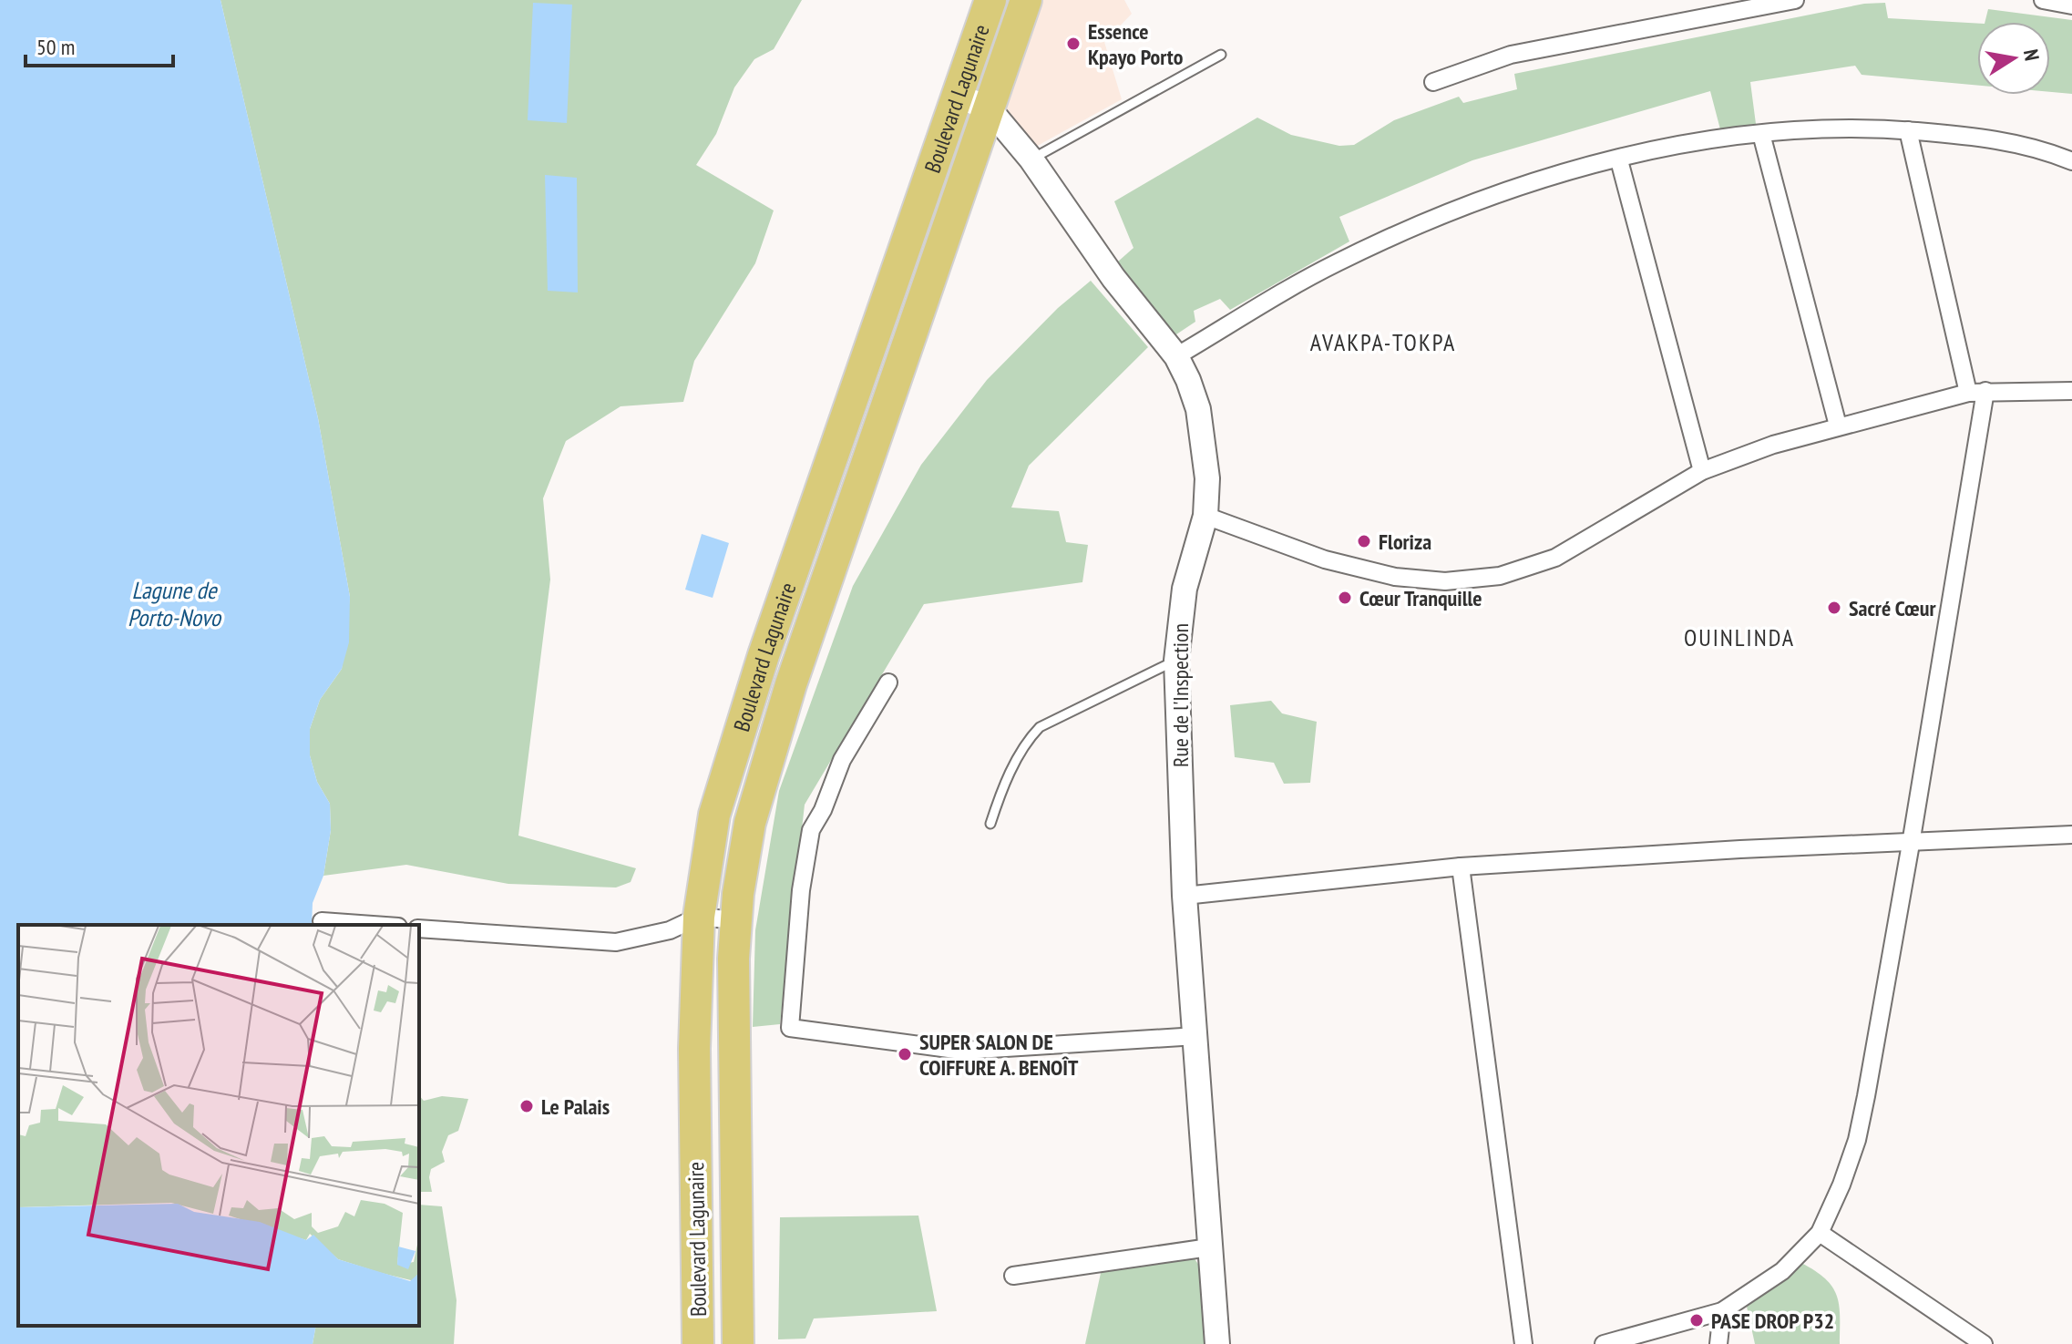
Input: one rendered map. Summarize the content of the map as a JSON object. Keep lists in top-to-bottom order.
{
  "streets": {
    "highway": ["Boulevard Lagunaire"],
    "street": ["Rue de l'Inspection"]
  },
  "crossings": [
    ["Boulevard Lagunaire", "Rue de l'Inspection"]
  ],
  "districts": ["AVAKPA-TOKPA", "OUINLINDA"],
  "water": ["Lagune de Porto-Novo"],
  "places": [
    "Essence Kpayo Porto",
    "Floriza",
    "Cœur Tranquille",
    "Sacré Cœur",
    "SUPER SALON DE COIFFURE A. BENOÎT",
    "Le Palais",
    "PASE DROP P32"
  ],
  "scale_bar": "50 m",
  "north": "right"
}
